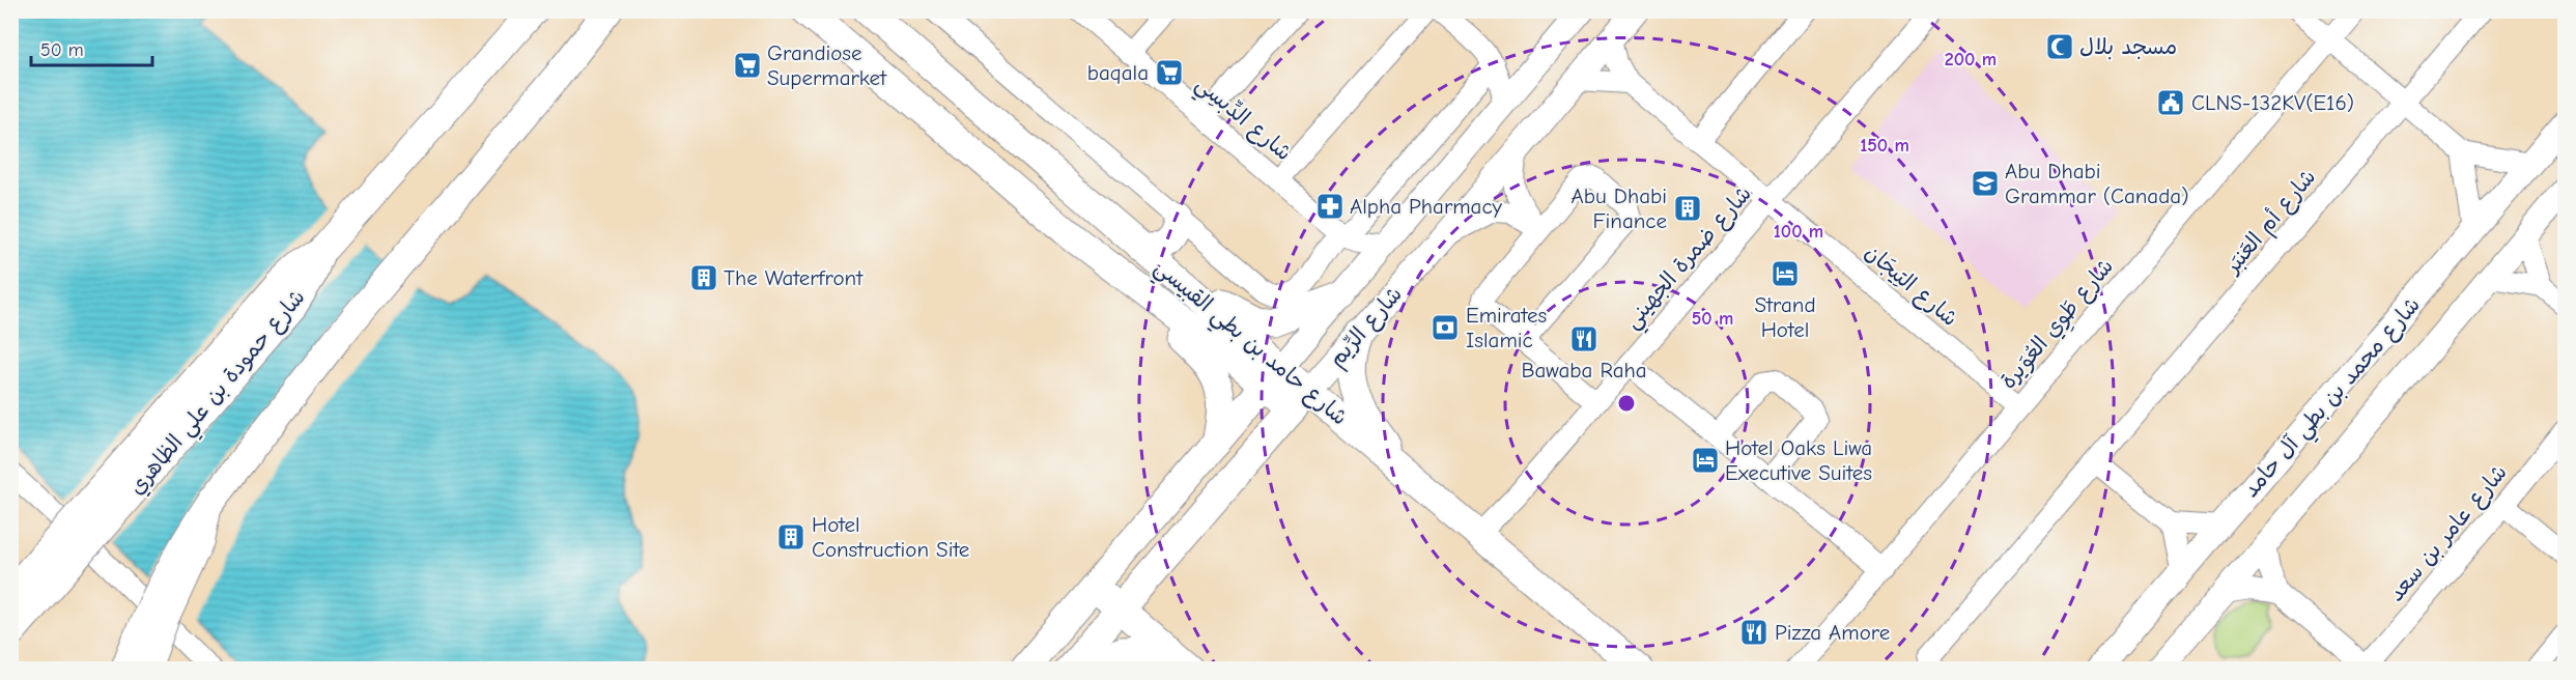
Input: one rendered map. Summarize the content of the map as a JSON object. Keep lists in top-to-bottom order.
{
  "streets": {
    "main road": ["شارع الرِّيم", "شارع حامد بن بطي القبيسي", "شارع حمودة بن علي الظاهري"],
    "street": [
      "شارع الدِّبسِي",
      "شارع أم العَنبَر",
      "شارع ضمرة الجهيني",
      "شارع التِيجَان",
      "شارع طَوِي العُوَيرة",
      "شارع محمد بن بطي آل حامد",
      "شارع عامر بن سعد"
    ]
  },
  "crossings": [
    ["شارع الدِّبسِي", "شارع الرِّيم"],
    ["شارع ضمرة الجهيني", "شارع التِيجَان"],
    ["شارع ضمرة الجهيني", "شارع حامد بن بطي القبيسي"],
    ["شارع التِيجَان", "شارع طَوِي العُوَيرة"],
    ["شارع التِيجَان", "شارع الرِّيم"],
    ["شارع الرِّيم", "شارع حامد بن بطي القبيسي"]
  ],
  "places": {
    "mosque": ["مسجد بلال"],
    "supermarket": ["Grandiose Supermarket", "baqala"],
    "public building": ["CLNS-132KV(E16)"],
    "school or university": ["Abu Dhabi Grammar (Canada)"],
    "pharmacy": ["Alpha Pharmacy"],
    "building": ["Abu Dhabi Finance", "The Waterfront", "Hotel Construction Site"],
    "hotel": ["Strand Hotel", "Hotel Oaks Liwa Executive Suites"],
    "bank": ["Emirates Islamic"],
    "restaurant": ["Bawaba Raha", "Pizza Amore"]
  },
  "scale_bar": "50 m",
  "rings": [
    "200 m",
    "150 m",
    "100 m",
    "50 m"
  ]
}
